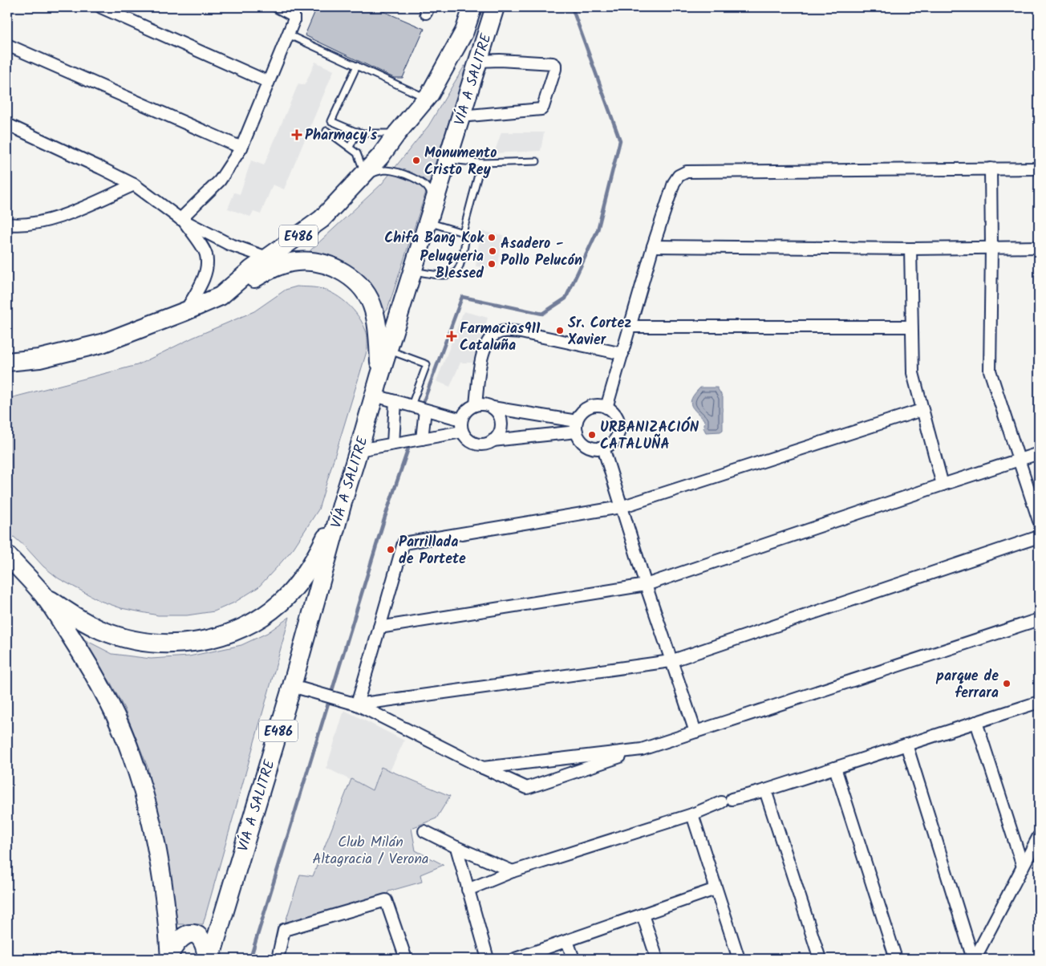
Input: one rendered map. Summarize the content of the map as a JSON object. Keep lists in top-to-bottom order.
{
  "streets": {
    "main road": ["VÍA A SALITRE", "E486"]
  },
  "parks": ["Club Milán Altagracia / Verona"],
  "places": {
    "health": ["Pharmacy's", "Farmacias911 Cataluña"],
    "other": [
      "Monumento Cristo Rey",
      "Chifa Bang Kok",
      "Asadero - Pollo Pelucón",
      "Peluqueria Blessed",
      "Sr. Cortez Xavier",
      "URBANIZACIÓN CATALUÑA",
      "Parrillada de Portete",
      "parque de ferrara"
    ]
  }
}
